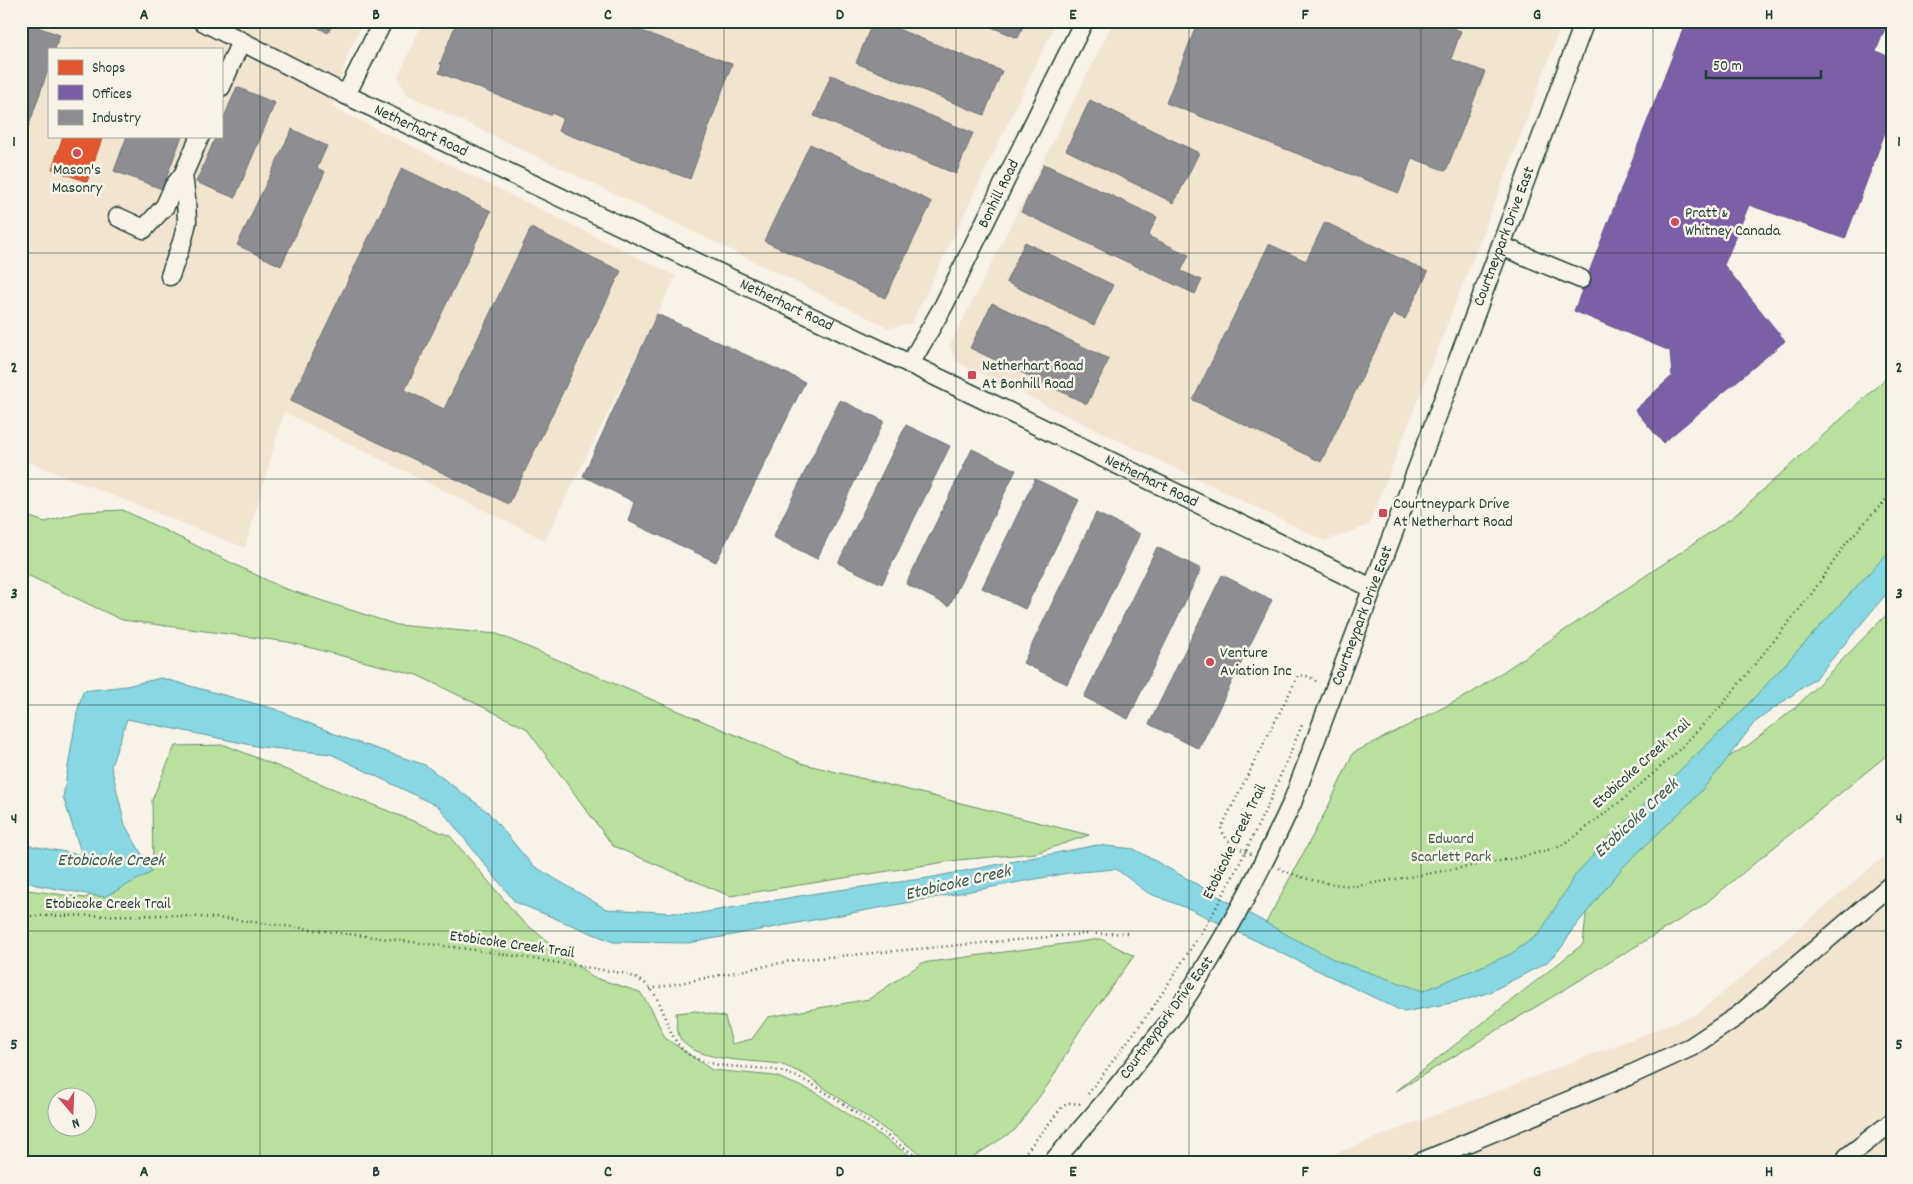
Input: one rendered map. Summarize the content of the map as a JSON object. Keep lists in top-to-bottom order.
{
  "streets": {
    "street": ["Netherhart Road", "Bonhill Road", "Courtneypark Drive East"],
    "path": ["Etobicoke Creek Trail"]
  },
  "crossings": [
    ["Netherhart Road", "Bonhill Road"],
    ["Netherhart Road", "Courtneypark Drive East"]
  ],
  "water": ["Etobicoke Creek"],
  "parks": ["Edward Scarlett Park"],
  "places": {
    "other": ["Mason's Masonry", "Pratt & Whitney Canada", "Venture Aviation Inc"],
    "transit": ["Netherhart Road At Bonhill Road", "Courtneypark Drive At Netherhart Road"]
  },
  "legend": ["Shops", "Offices", "Industry"],
  "scale_bar": "50 m",
  "north": "bottom",
  "grid": {
    "columns": [
      "A",
      "B",
      "C",
      "D",
      "E",
      "F",
      "G",
      "H"
    ],
    "rows": [
      "1",
      "2",
      "3",
      "4",
      "5"
    ]
  }
}
